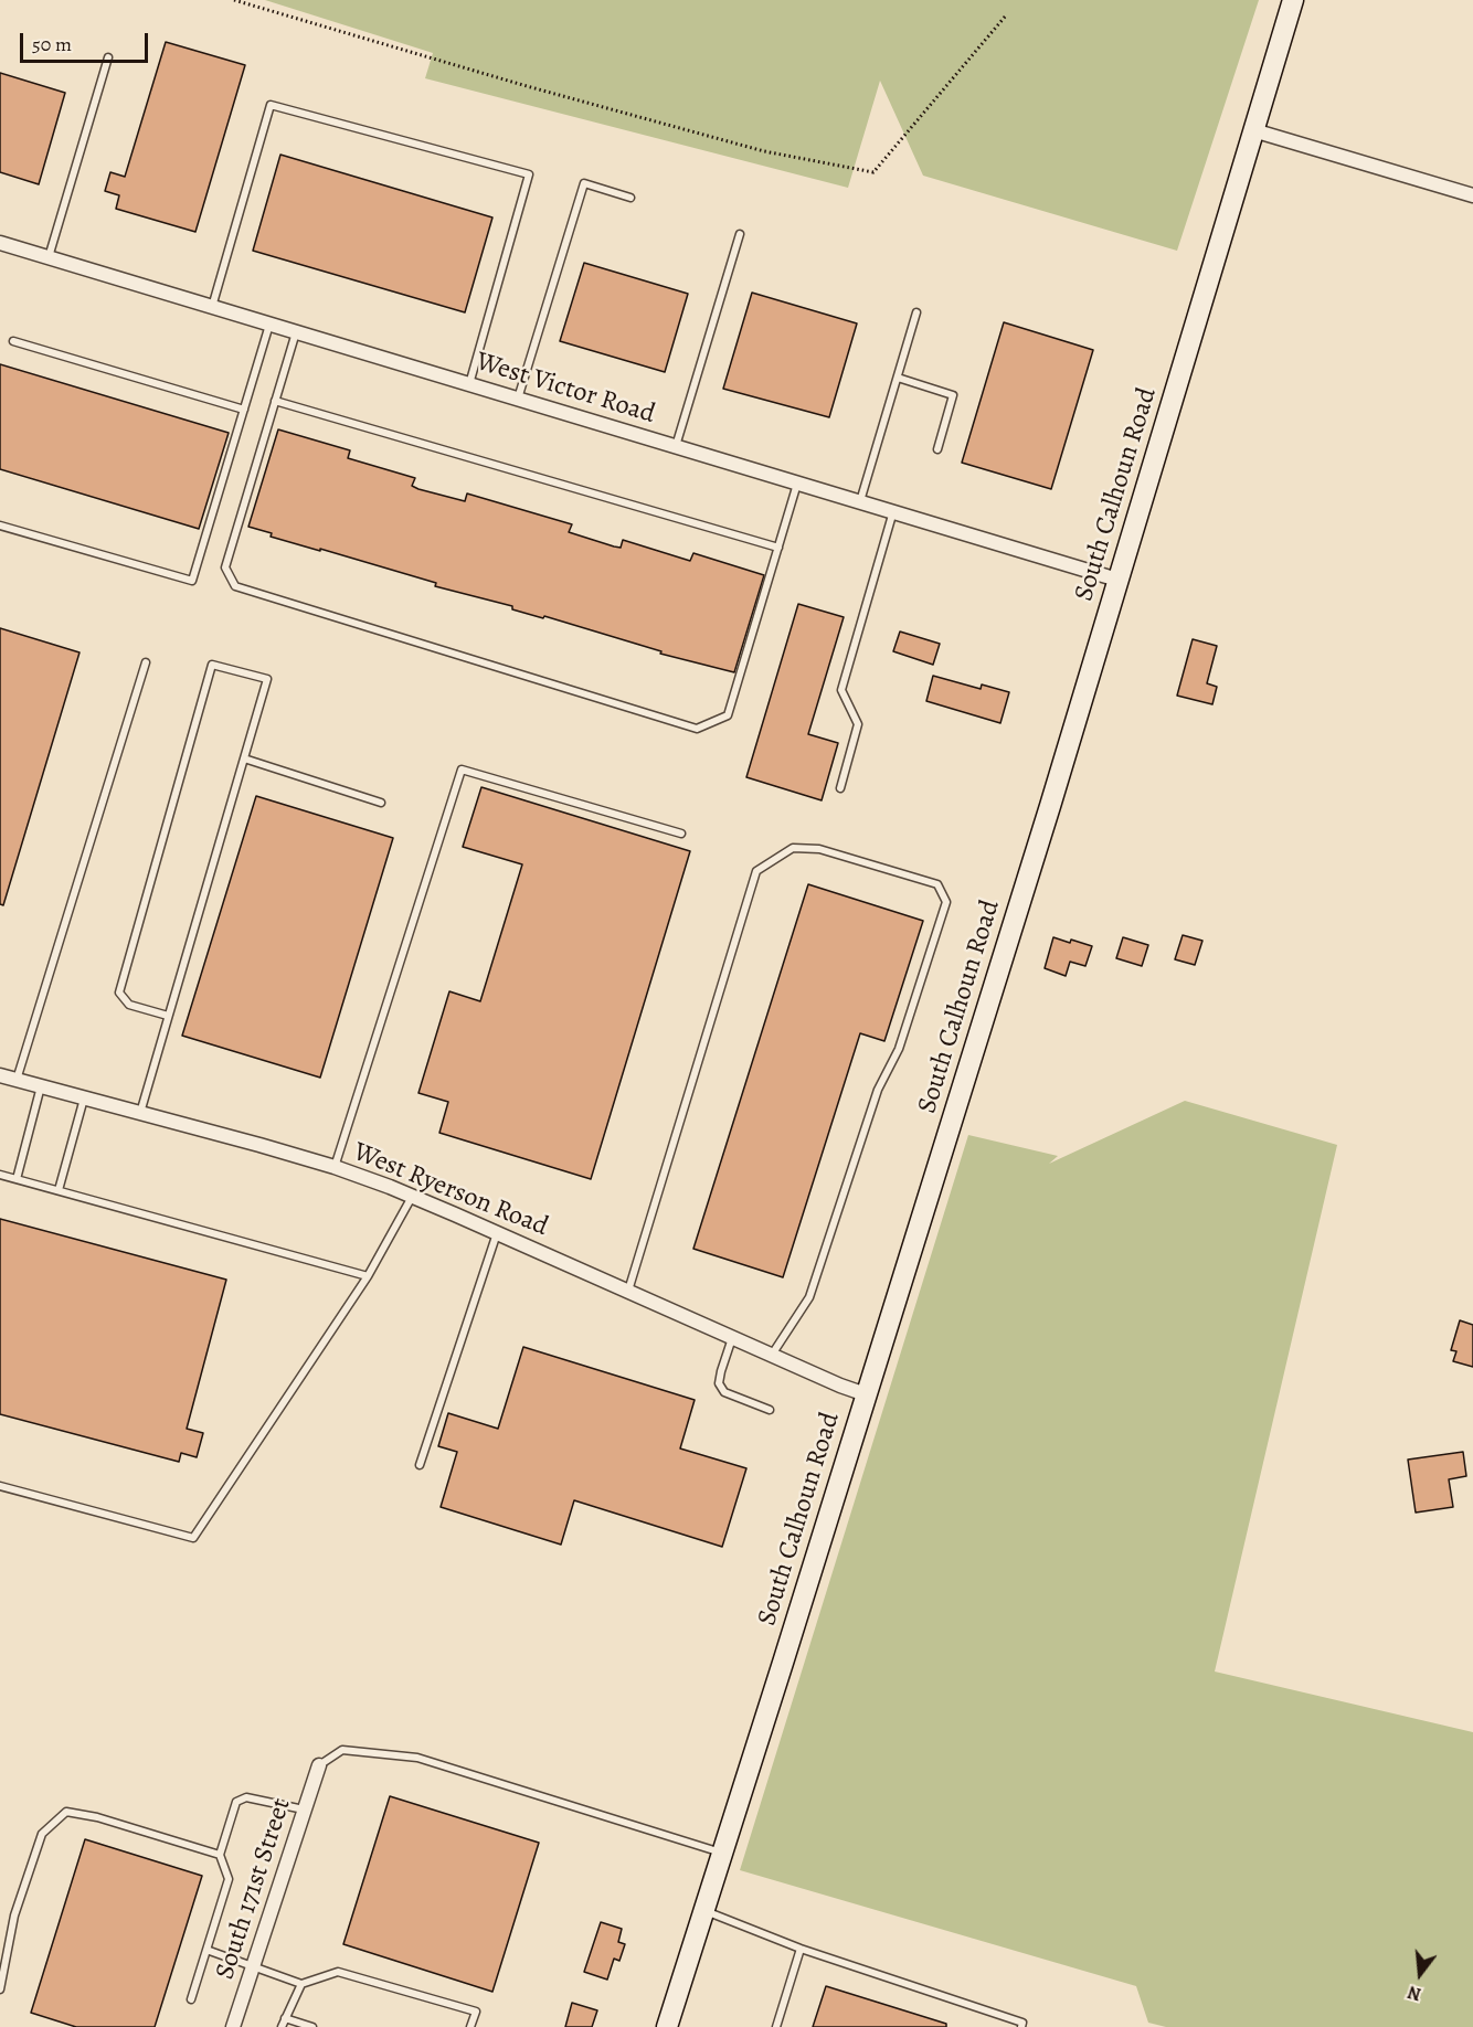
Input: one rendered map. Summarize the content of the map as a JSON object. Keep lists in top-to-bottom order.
{
  "streets": {
    "street": [
      "West Victor Road",
      "South Calhoun Road",
      "West Ryerson Road",
      "South 171st Street"
    ]
  },
  "crossings": [
    ["West Victor Road", "South Calhoun Road"],
    ["South Calhoun Road", "West Ryerson Road"]
  ],
  "scale_bar": "50 m",
  "north": "bottom"
}
